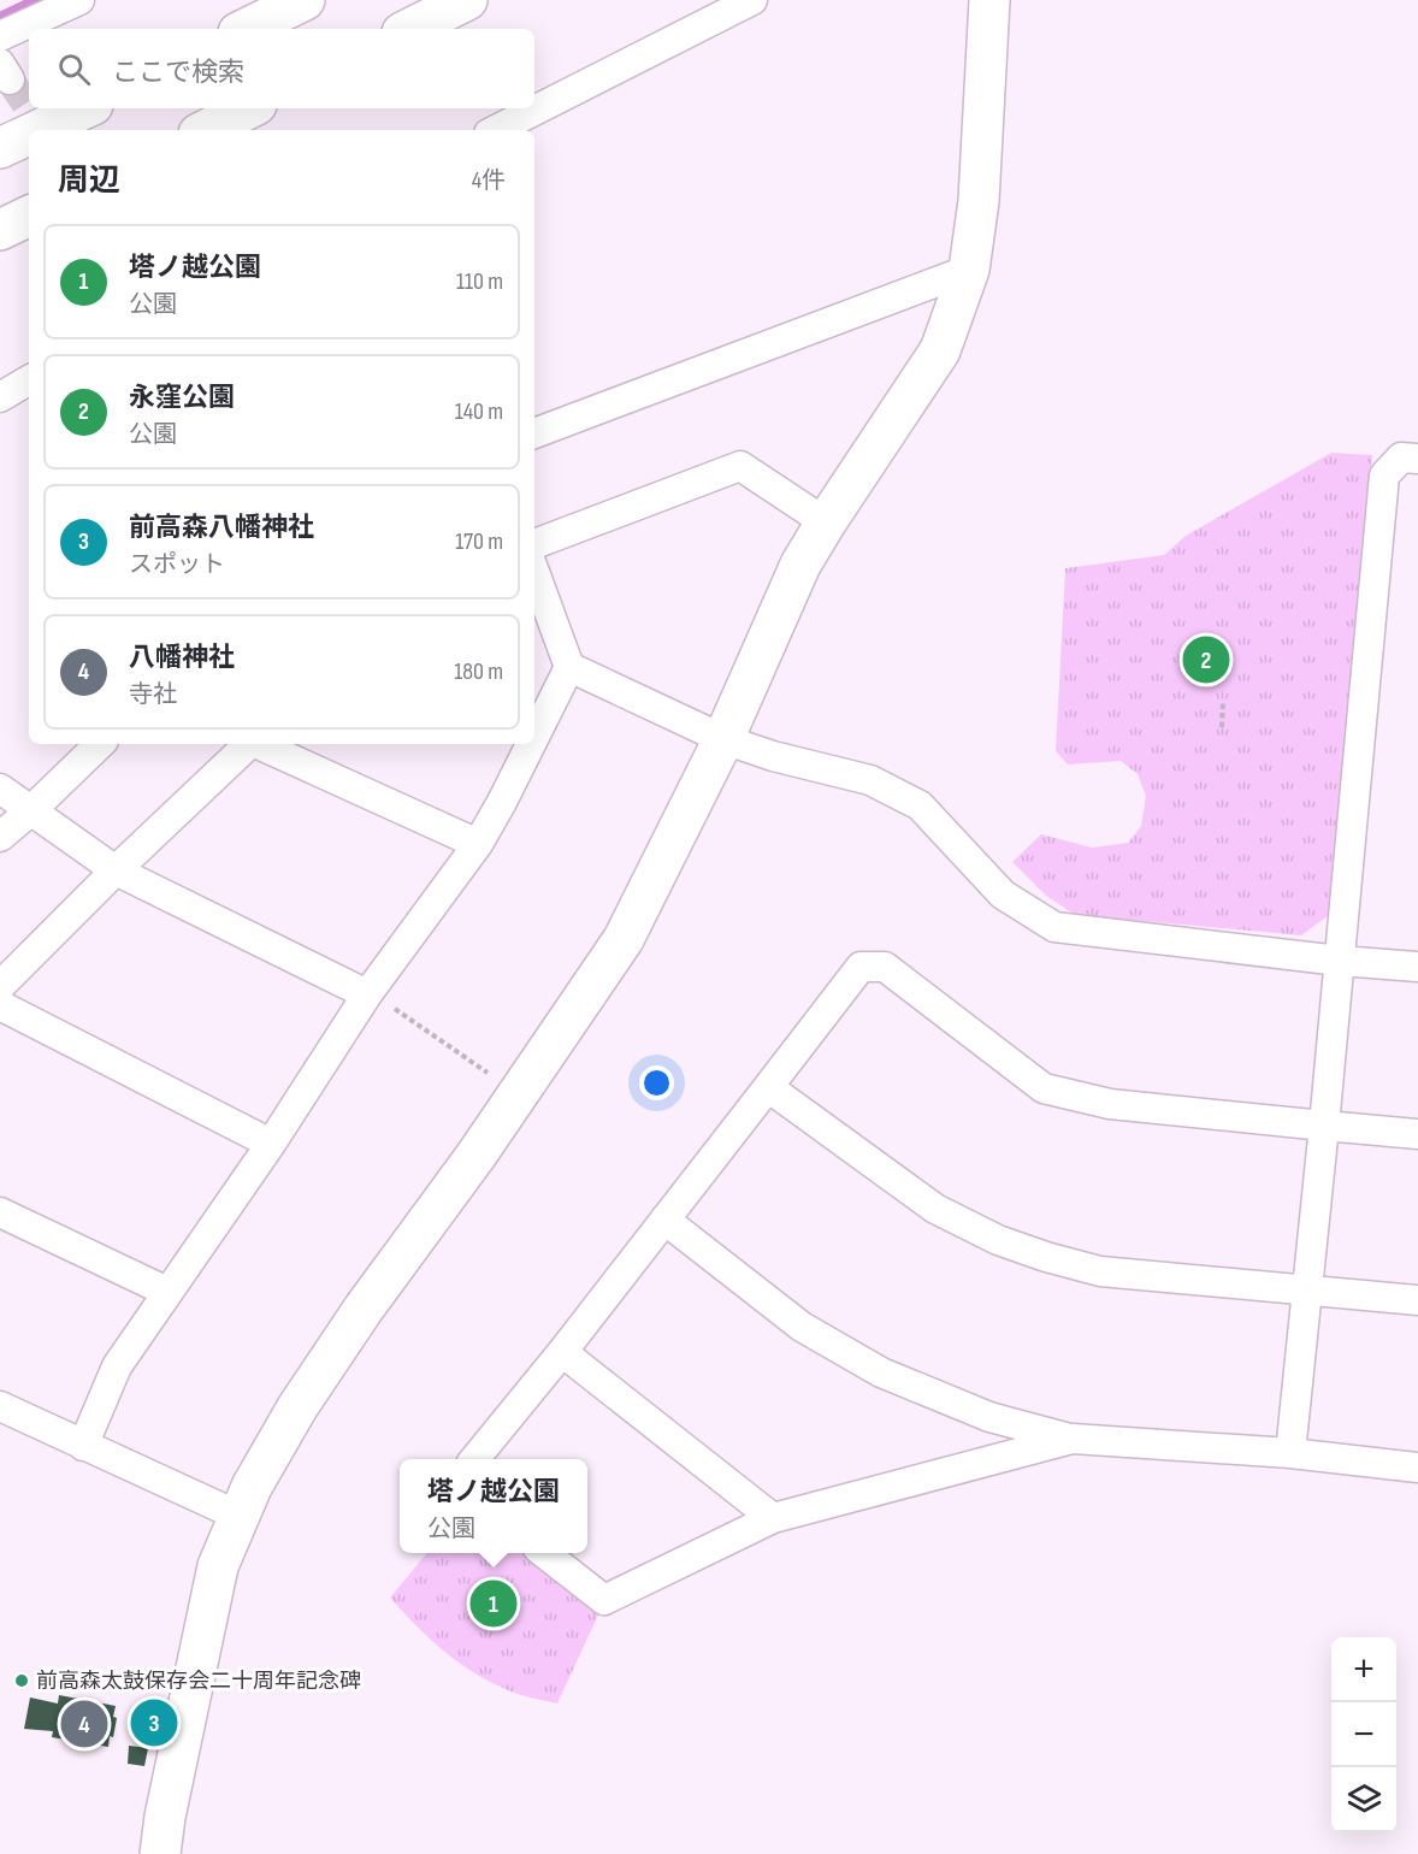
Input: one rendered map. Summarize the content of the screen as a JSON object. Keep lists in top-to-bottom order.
{
  "places": ["前高森太鼓保存会二十周年記念碑"],
  "page": {
    "search": "ここで検索",
    "heading": ["周辺", "4件"],
    "list": [
      {
        "mark": "1",
        "name": "塔ノ越公園",
        "note": "公園",
        "value": "110 m"
      },
      {
        "mark": "2",
        "name": "永窪公園",
        "note": "公園",
        "value": "140 m"
      },
      {
        "mark": "3",
        "name": "前高森八幡神社",
        "note": "スポット",
        "value": "170 m"
      },
      {
        "mark": "4",
        "name": "八幡神社",
        "note": "寺社",
        "value": "180 m"
      }
    ],
    "pins": [
      "2",
      "1",
      "3",
      "4"
    ],
    "popup": ["塔ノ越公園", "公園"],
    "map_buttons": ["+", "−"]
  }
}
